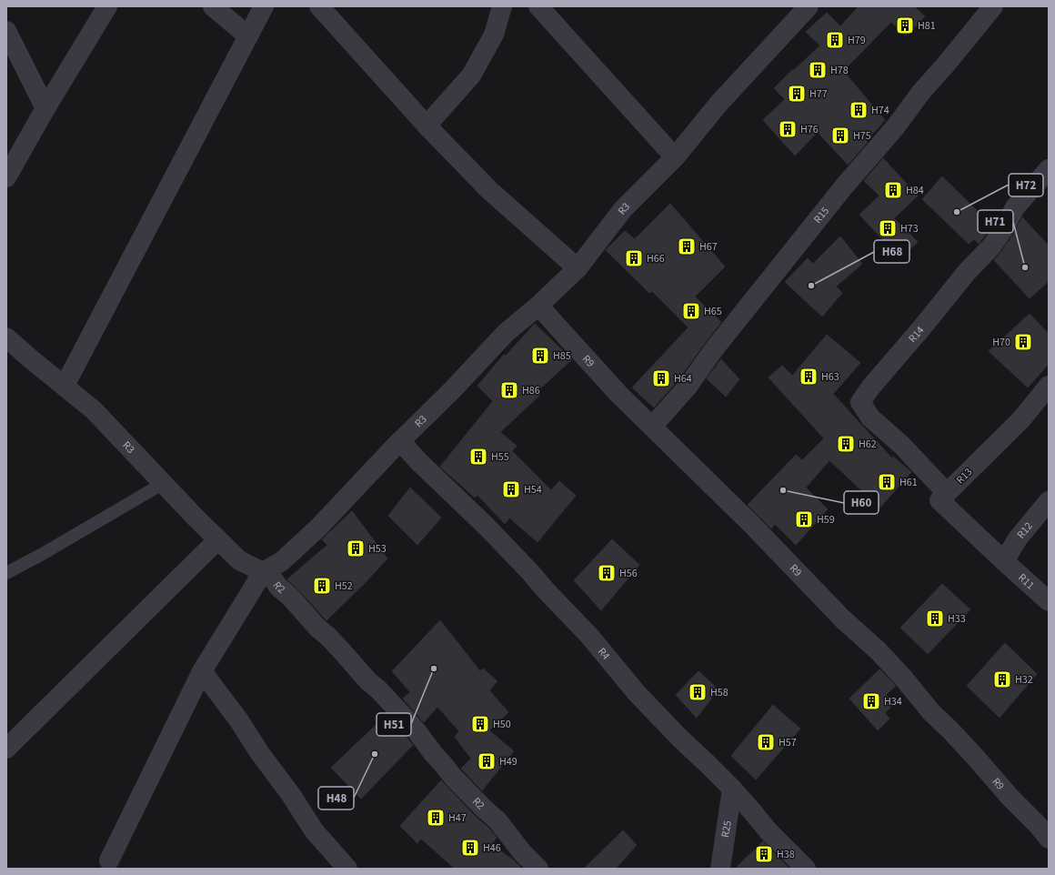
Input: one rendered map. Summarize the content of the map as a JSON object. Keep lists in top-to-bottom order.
{
  "streets": {
    "street": [
      "R3",
      "R15",
      "R14",
      "R9",
      "R13",
      "R12",
      "R11",
      "R2",
      "R4",
      "R25"
    ]
  },
  "crossings": [
    ["R3", "R9"],
    ["R3", "R2"],
    ["R3", "R4"],
    ["R15", "R9"],
    ["R14", "R13"],
    ["R13", "R12"],
    ["R13", "R11"],
    ["R12", "R11"],
    ["R4", "R25"]
  ],
  "places": {
    "building": [
      "H81",
      "H79",
      "H78",
      "H77",
      "H74",
      "H76",
      "H75",
      "H84",
      "H73",
      "H67",
      "H66",
      "H65",
      "H70",
      "H85",
      "H63",
      "H64",
      "H86",
      "H62",
      "H55",
      "H61",
      "H54",
      "H59",
      "H53",
      "H56",
      "H52",
      "H33",
      "H32",
      "H58",
      "H34",
      "H50",
      "H57",
      "H49",
      "H47",
      "H46",
      "H38"
    ],
    "other": [
      "H72",
      "H71",
      "H68",
      "H60",
      "H51",
      "H48"
    ]
  }
}
